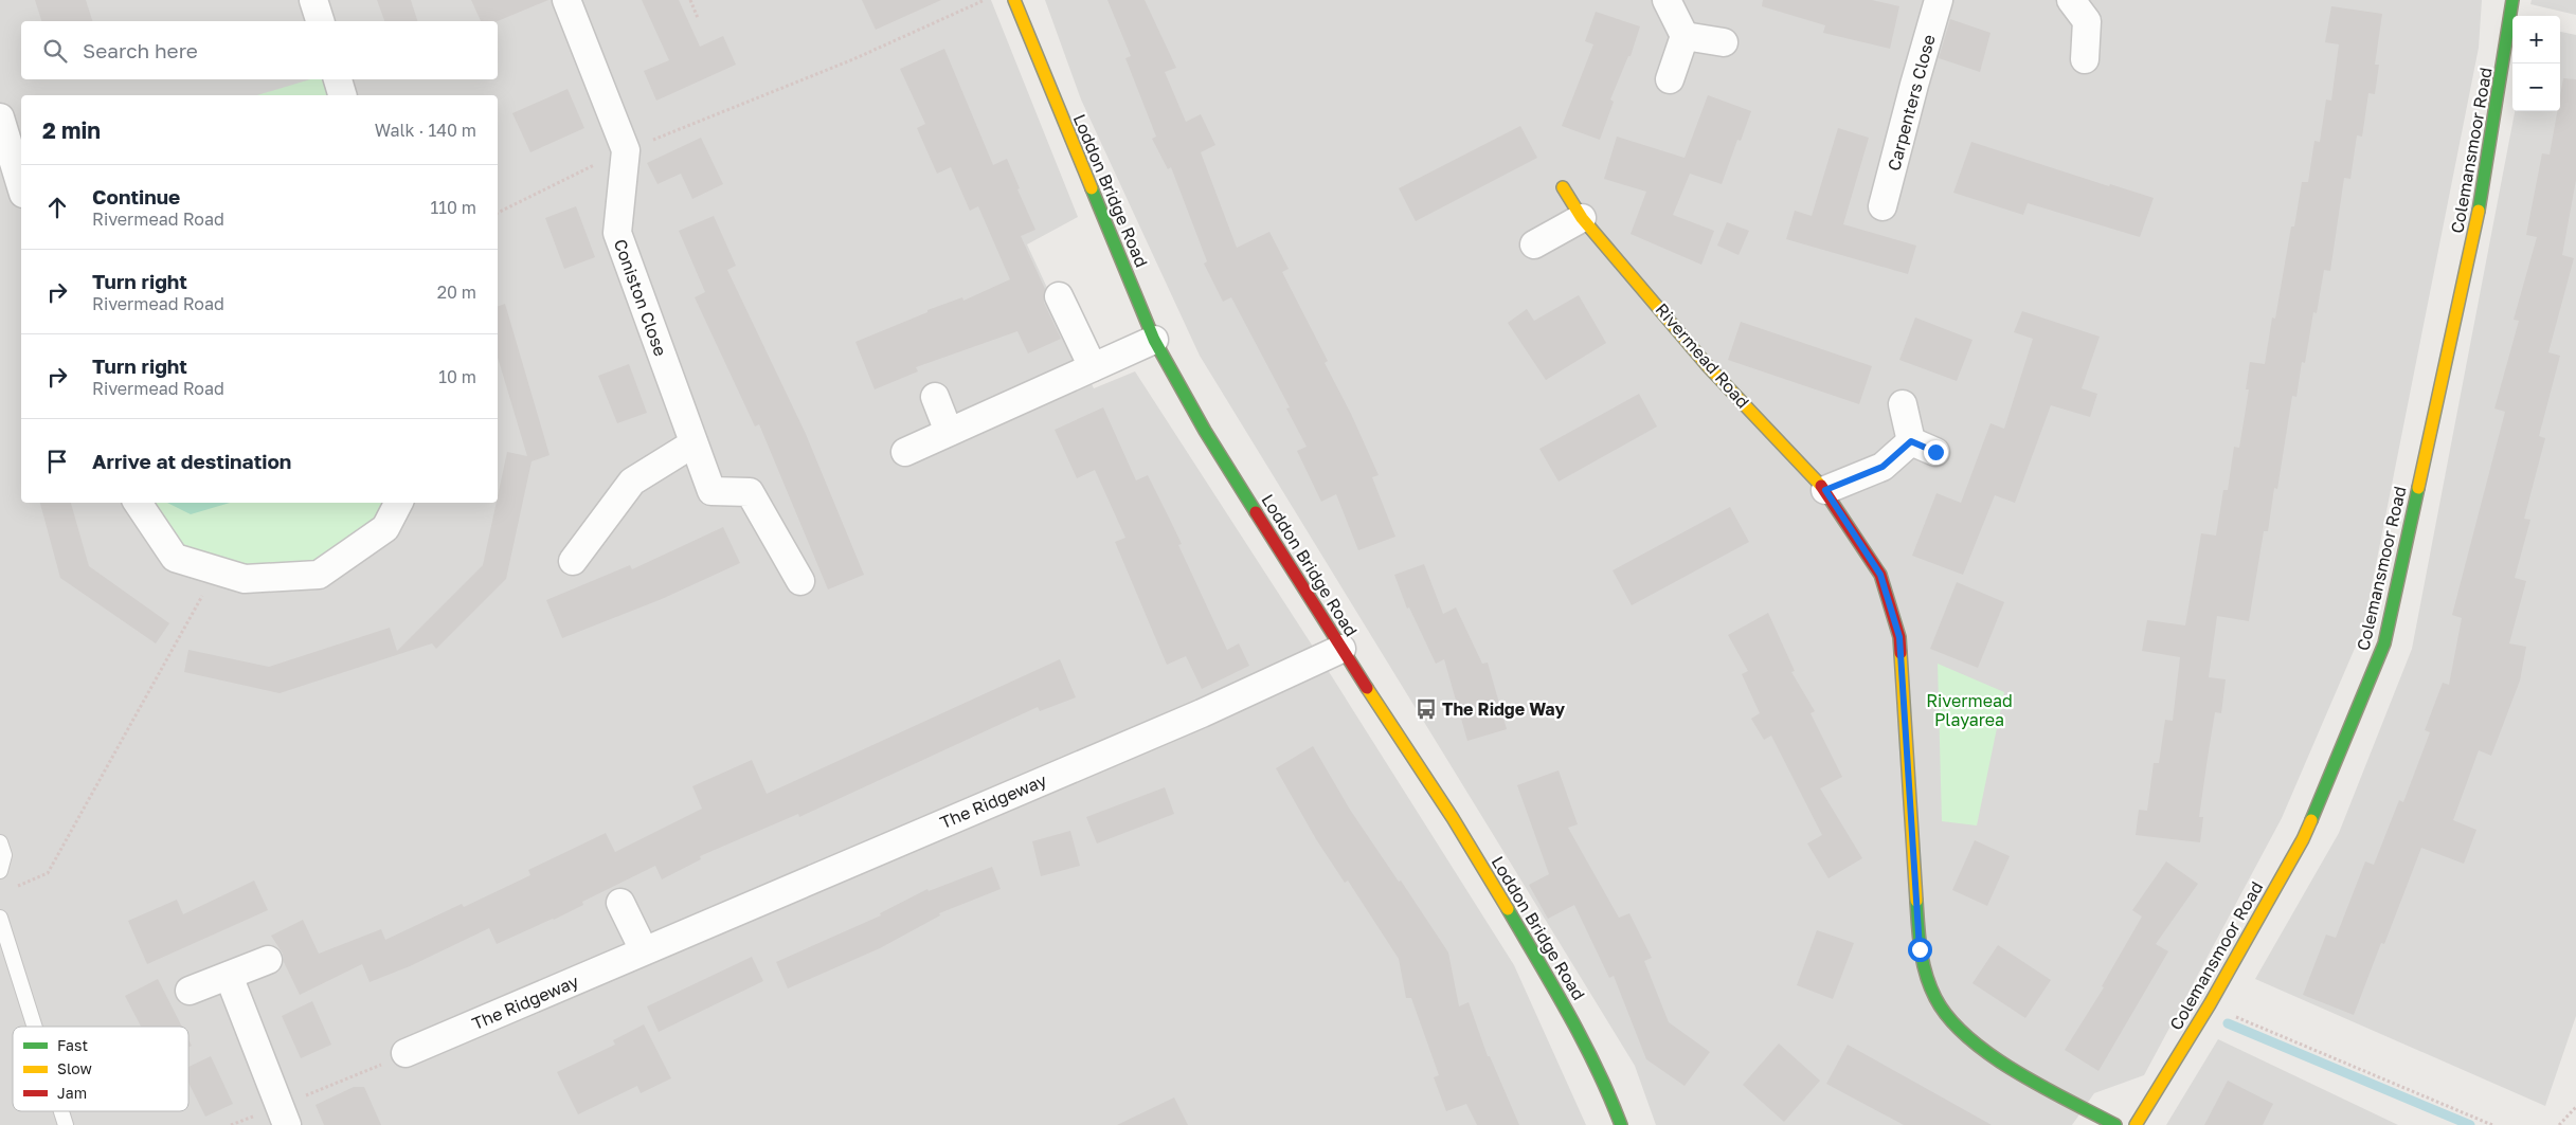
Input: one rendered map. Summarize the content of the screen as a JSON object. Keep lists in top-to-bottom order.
{
  "streets": {
    "street": [
      "Carpenters Close",
      "Colemansmoor Road",
      "Loddon Bridge Road",
      "Coniston Close",
      "Rivermead Road",
      "The Ridgeway"
    ]
  },
  "crossings": [
    ["Loddon Bridge Road", "The Ridgeway"]
  ],
  "parks": ["Rivermead Playarea"],
  "places": {
    "bus stop": ["The Ridge Way"]
  },
  "legend": ["Fast", "Slow", "Jam"],
  "page": {
    "map_buttons": ["+", "−"],
    "search": "Search here",
    "heading": ["2 min", "Walk · 140 m"],
    "list": [
      ["Continue", "Rivermead Road", "110 m"],
      ["Turn right", "Rivermead Road", "20 m"],
      ["Turn right", "Rivermead Road", "10 m"],
      "Arrive at destination"
    ]
  }
}
